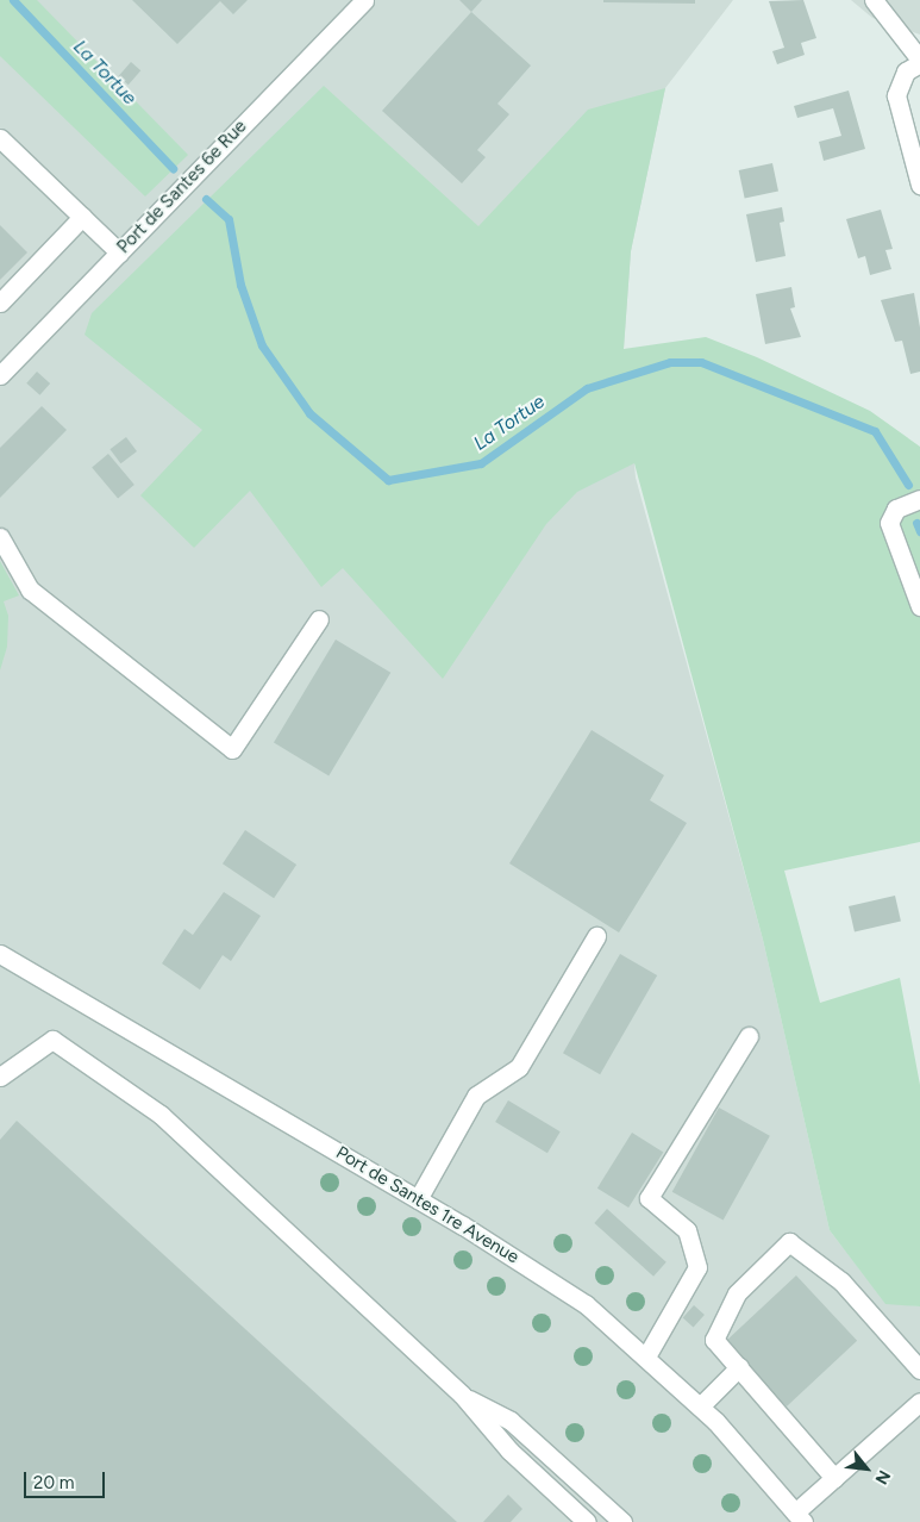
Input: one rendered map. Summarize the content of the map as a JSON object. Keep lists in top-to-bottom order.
{
  "streets": {
    "street": ["Port de Santes 6e Rue", "Port de Santes 1re Avenue"]
  },
  "water": ["La Tortue"],
  "scale_bar": "20 m",
  "north": "bottom right"
}
